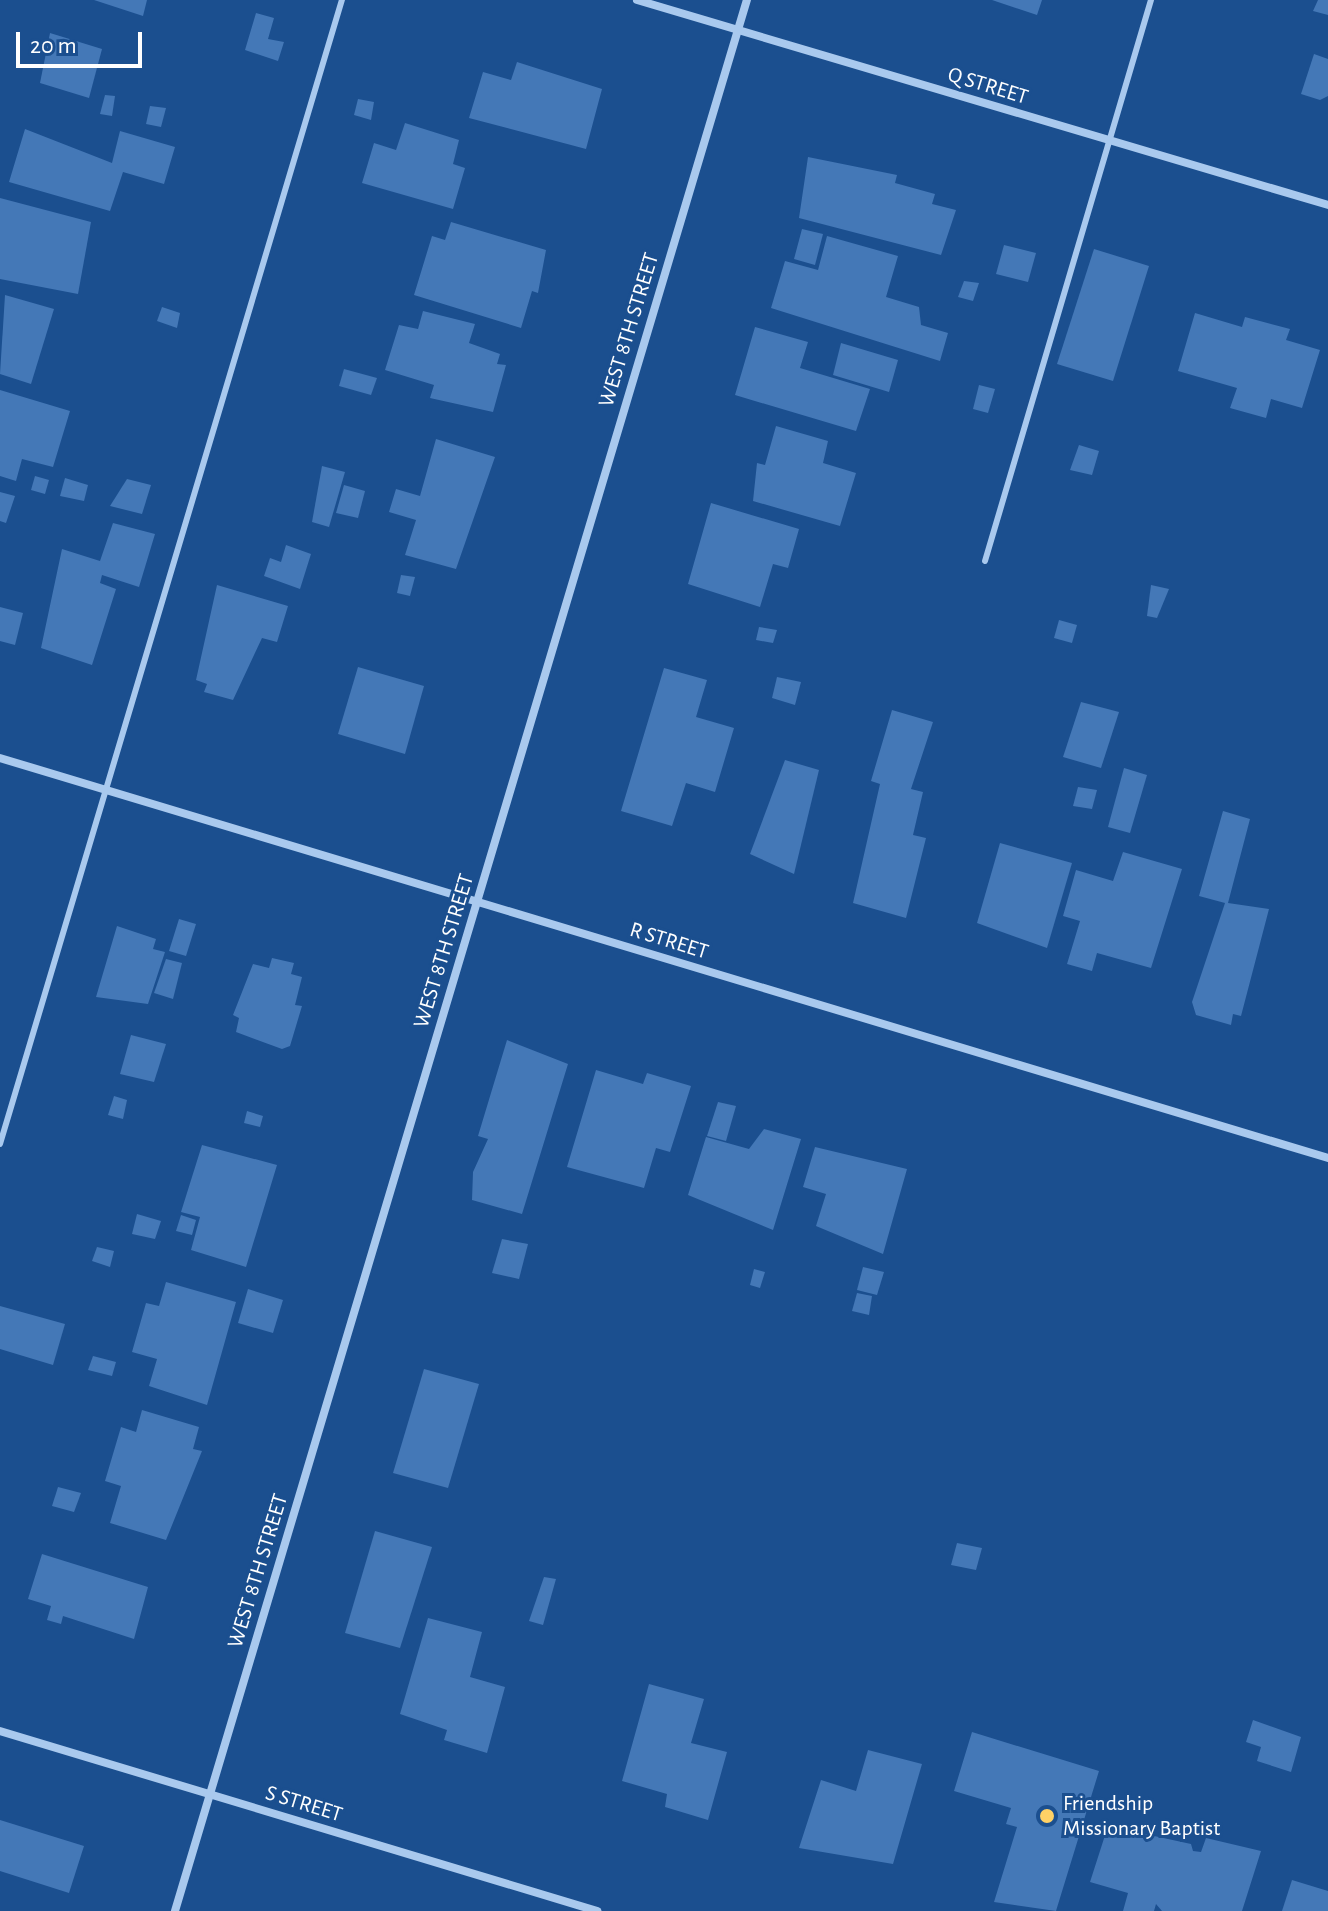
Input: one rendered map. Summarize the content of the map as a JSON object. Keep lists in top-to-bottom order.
{
  "streets": {
    "street": [
      "Q STREET",
      "WEST 8TH STREET",
      "R STREET",
      "S STREET"
    ]
  },
  "crossings": [
    ["Q STREET", "WEST 8TH STREET"],
    ["WEST 8TH STREET", "R STREET"],
    ["WEST 8TH STREET", "S STREET"]
  ],
  "places": ["Friendship Missionary Baptist"],
  "scale_bar": "20 m"
}
